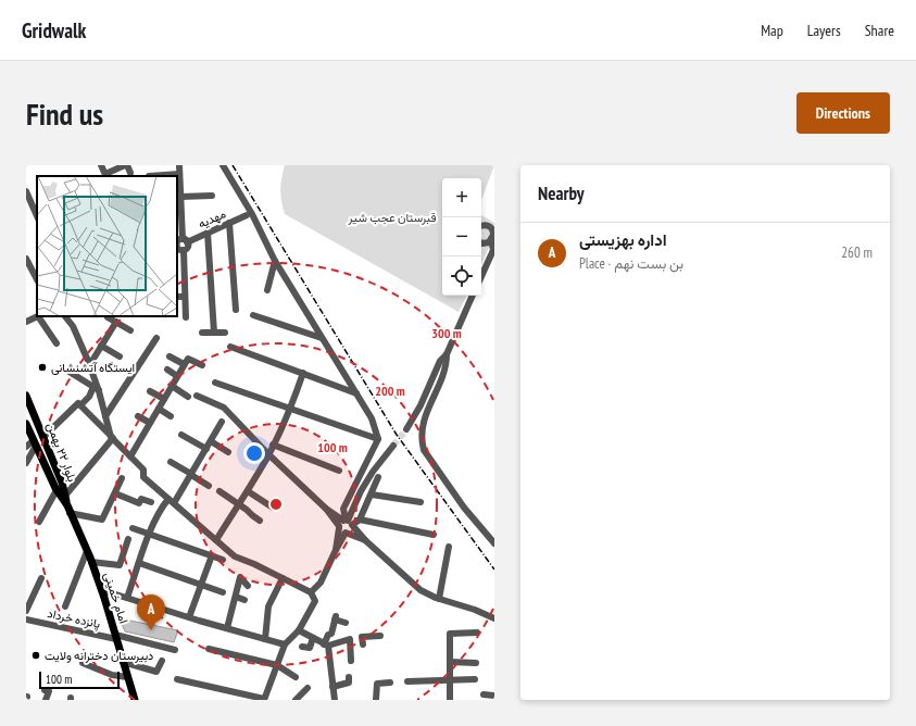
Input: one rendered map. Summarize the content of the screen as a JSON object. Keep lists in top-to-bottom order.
{
  "streets": {
    "main road": ["بلوار ۲۲ بهمن", "امام خمینی"],
    "street": ["مهدیه", "پانزده خرداد"]
  },
  "crossings": [
    ["بلوار ۲۲ بهمن", "امام خمینی"],
    ["امام خمینی", "پانزده خرداد"]
  ],
  "parks": ["قبرستان عجب شیر"],
  "places": ["ایستگاه آتشنشانی", "دبیرستان دخترانه ولایت"],
  "scale_bar": "100 m",
  "page": {
    "header": "Gridwalk",
    "nav": ["Map", "Layers", "Share"],
    "buttons": "Directions",
    "title": "Find us",
    "heading": "Nearby",
    "map_buttons": ["+", "−"],
    "list": [
      {
        "mark": "A",
        "name": "اداره بهزیستی",
        "note": "Place · بن بست نهم",
        "value": "260 m"
      }
    ],
    "pins": "A",
    "scale": "100 m"
  },
  "rings": ["300 m", "200 m", "100 m"]
}
